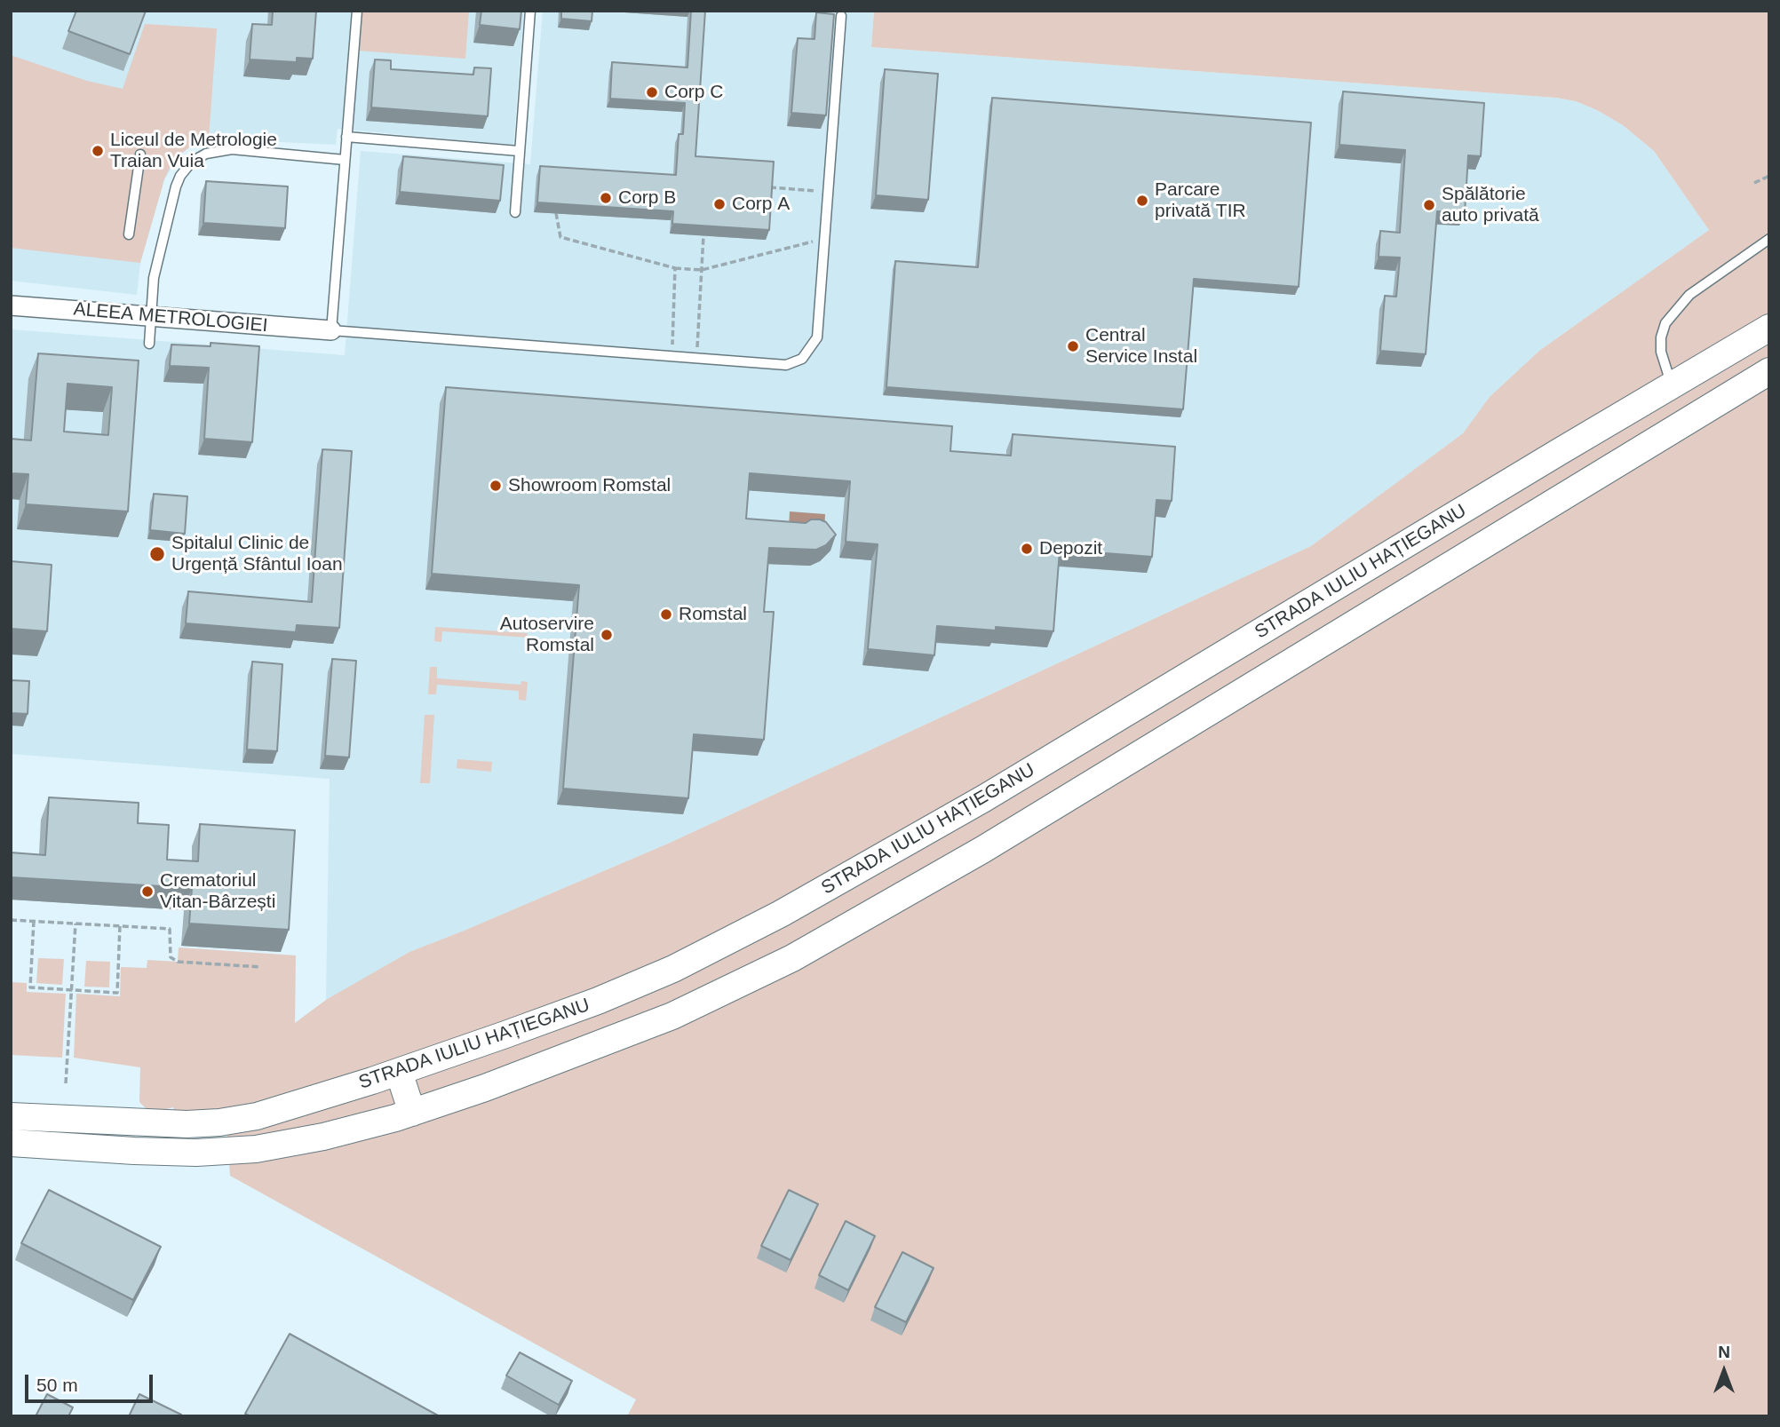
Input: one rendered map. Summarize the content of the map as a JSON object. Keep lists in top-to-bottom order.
{
  "streets": {
    "main road": ["STRADA IULIU HAȚIEGANU"],
    "street": ["ALEEA METROLOGIEI"]
  },
  "places": [
    "Corp C",
    "Liceul de Metrologie Traian Vuia",
    "Corp B",
    "Parcare privată TIR",
    "Corp A",
    "Spălătorie auto privată",
    "Central Service Instal",
    "Showroom Romstal",
    "Depozit",
    "Spitalul Clinic de Urgență Sfântul Ioan",
    "Romstal",
    "Autoservire Romstal",
    "Crematoriul Vitan-Bârzești"
  ],
  "scale_bar": "50 m",
  "north": "top"
}
